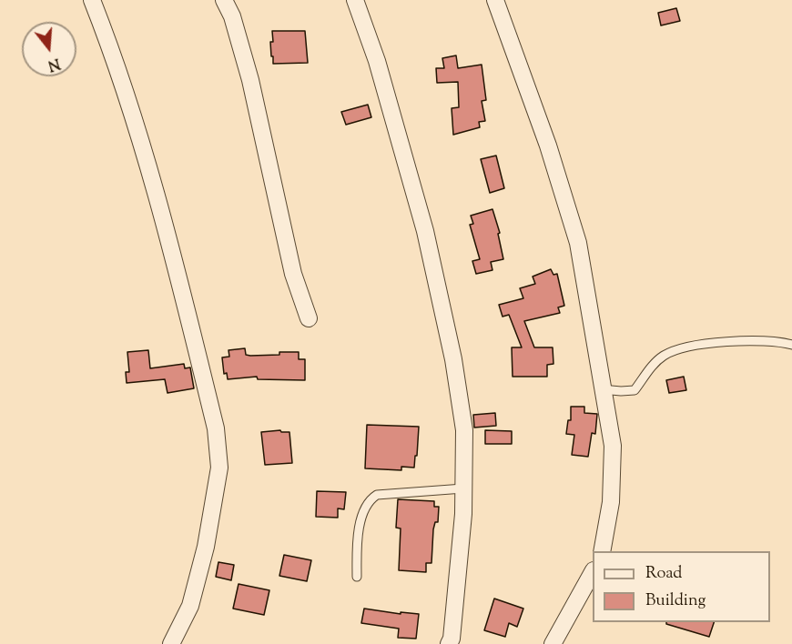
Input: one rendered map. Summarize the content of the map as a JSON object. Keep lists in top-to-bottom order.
{
  "legend": ["Road", "Building"],
  "north": "bottom"
}
